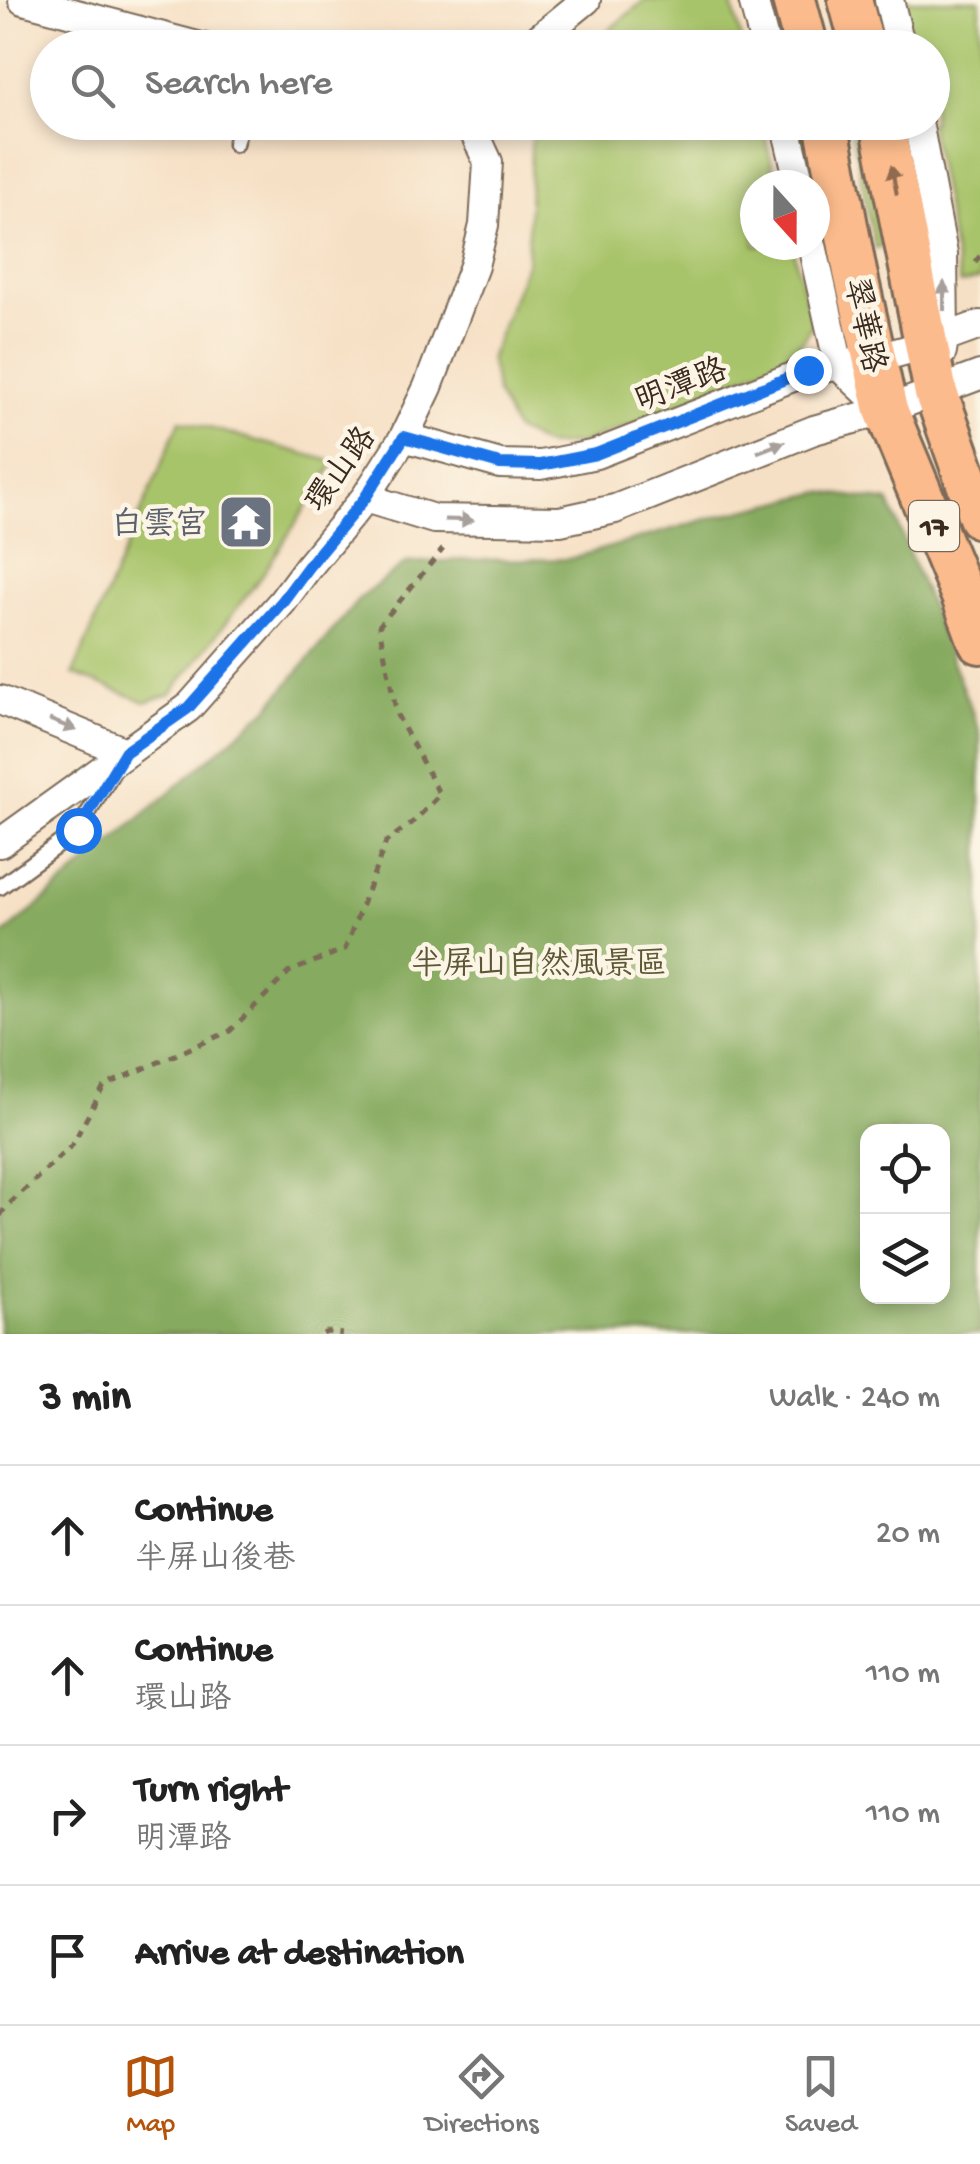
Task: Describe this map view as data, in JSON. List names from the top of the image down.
{
  "streets": {
    "main road": ["翠華路", "17"],
    "street": ["明潭路", "環山路"]
  },
  "crossings": [
    ["翠華路", "明潭路"],
    ["明潭路", "環山路"]
  ],
  "parks": ["半屏山自然風景區"],
  "places": {
    "temple": ["白雲宮"]
  },
  "north": "bottom",
  "page": {
    "search": "Search here",
    "heading": ["3 min", "Walk · 240 m"],
    "list": [
      ["Continue", "半屏山後巷", "20 m"],
      ["Continue", "環山路", "110 m"],
      ["Turn right", "明潭路", "110 m"],
      "Arrive at destination"
    ],
    "nav": ["Map", "Directions", "Saved"]
  }
}
